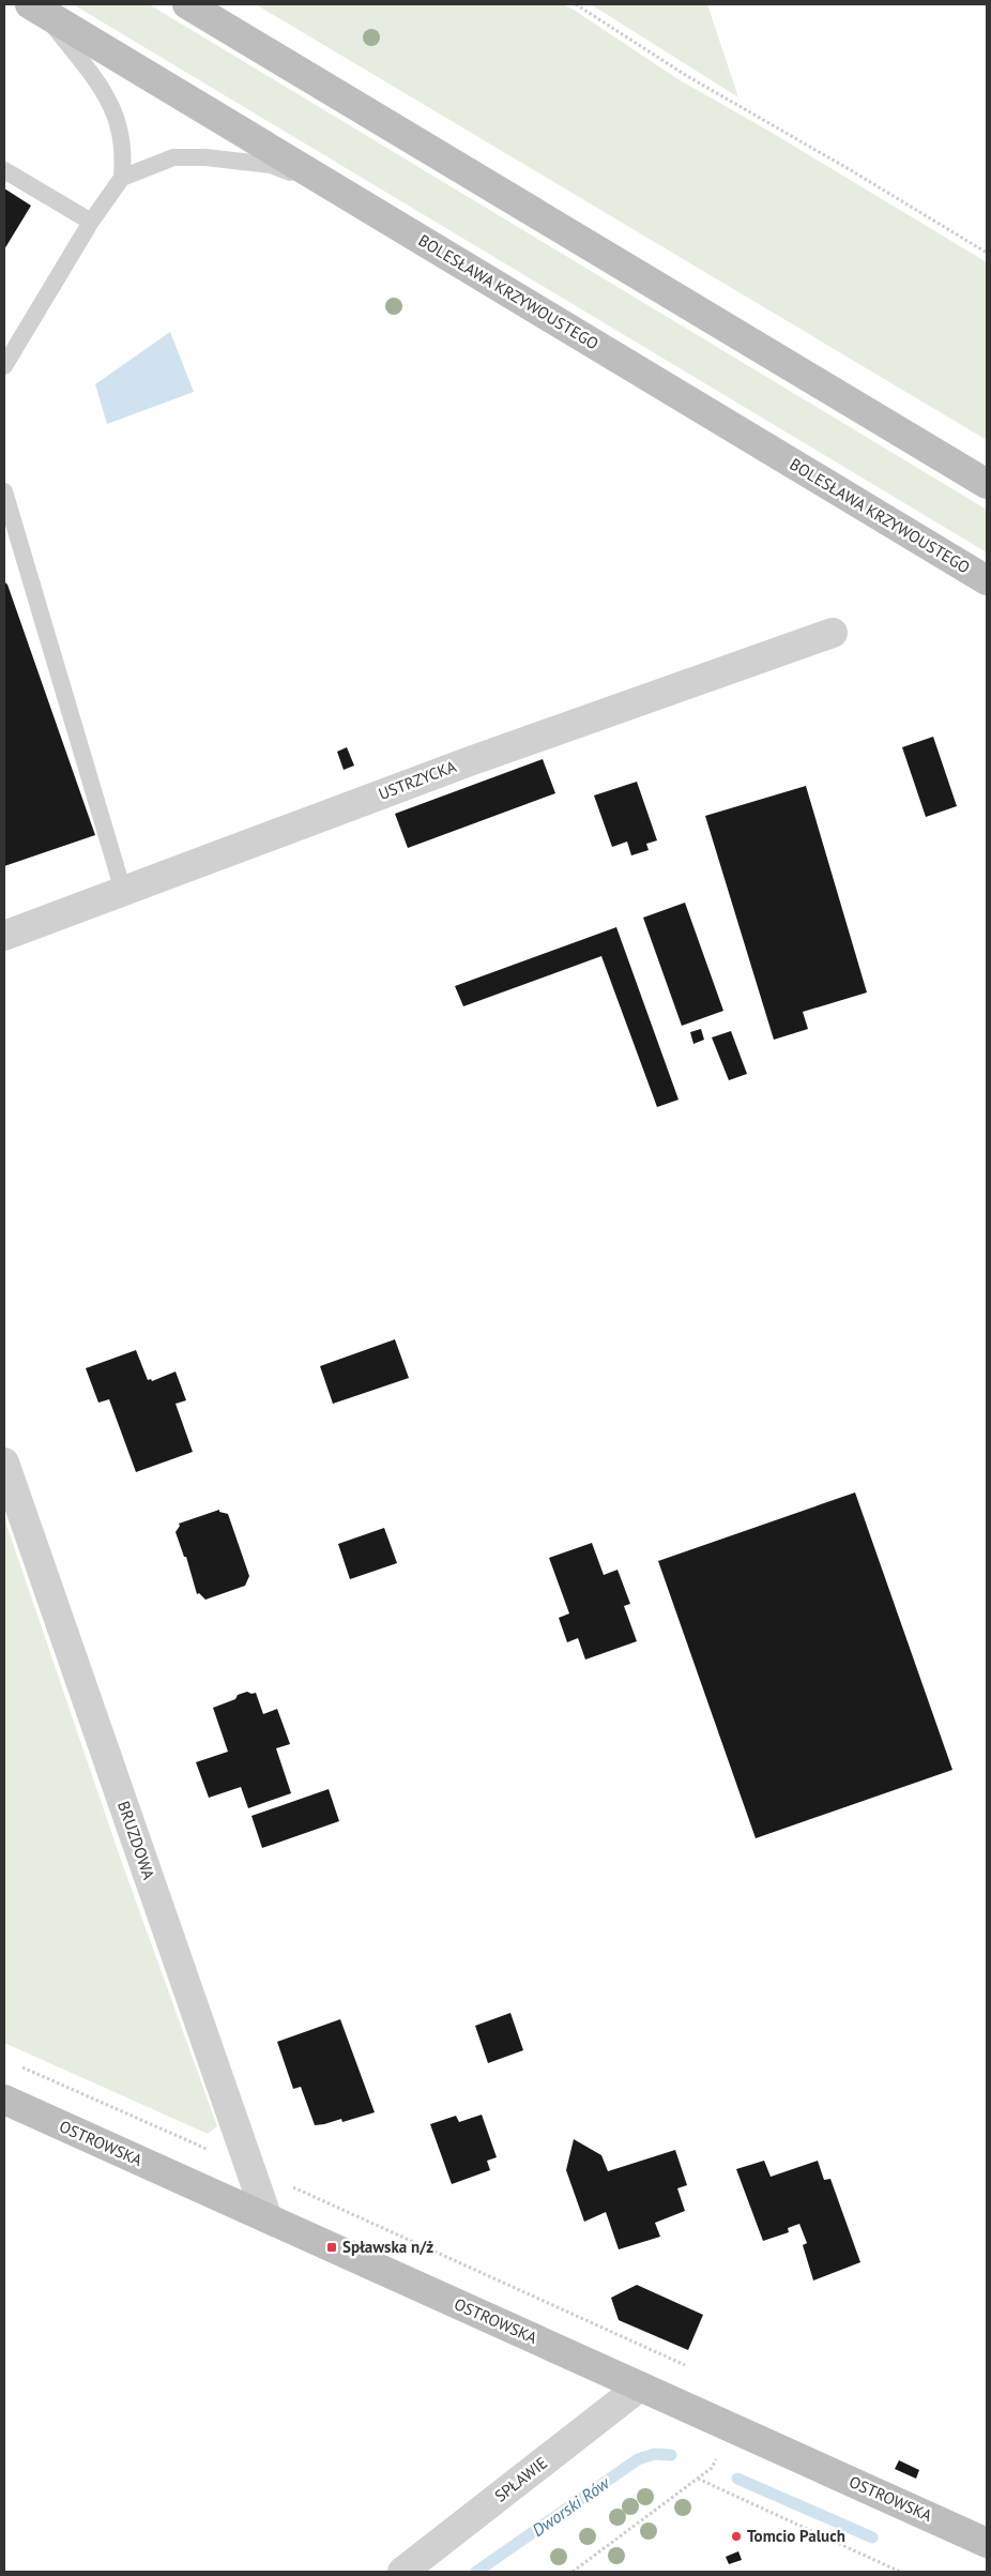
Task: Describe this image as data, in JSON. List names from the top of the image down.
{
  "streets": {
    "main road": ["BOLESŁAWA KRZYWOUSTEGO", "OSTROWSKA"],
    "street": ["USTRZYCKA", "BRUZDOWA", "SPŁAWIE"]
  },
  "crossings": [
    ["BRUZDOWA", "OSTROWSKA"],
    ["OSTROWSKA", "SPŁAWIE"]
  ],
  "water": ["Dworski Rów"],
  "places": {
    "transit": ["Spławska n/ż"],
    "other": ["Tomcio Paluch"]
  }
}
